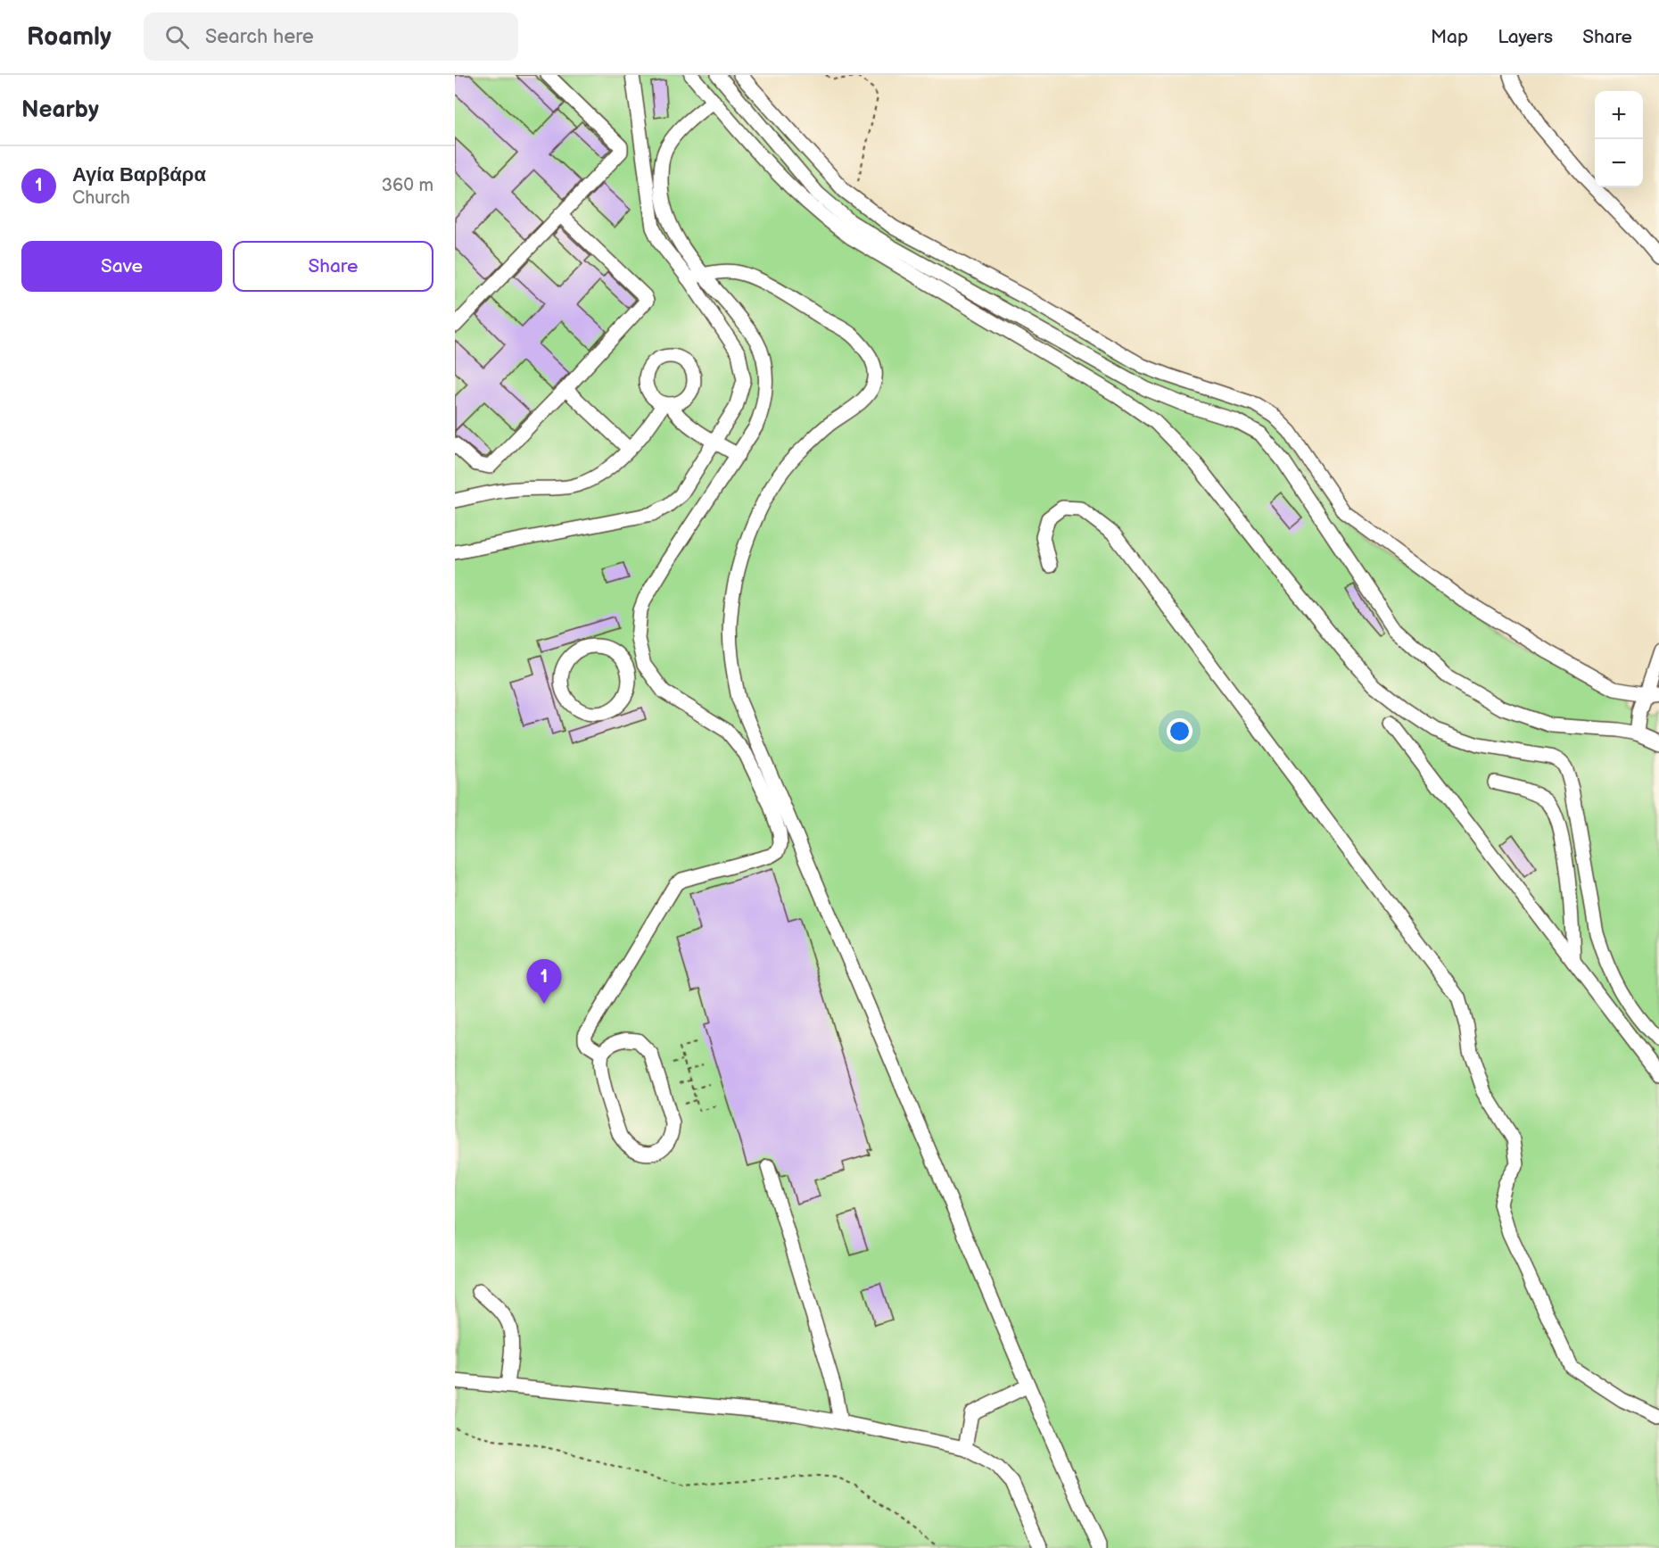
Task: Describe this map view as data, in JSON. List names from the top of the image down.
{
  "page": {
    "header": "Roamly",
    "search": "Search here",
    "nav": ["Map", "Layers", "Share"],
    "heading": "Nearby",
    "map_buttons": ["+", "−"],
    "list": [
      {
        "mark": "1",
        "name": "Αγία Βαρβάρα",
        "note": "Church",
        "value": "360 m"
      }
    ],
    "buttons": ["Save", "Share"],
    "pins": "1"
  }
}
